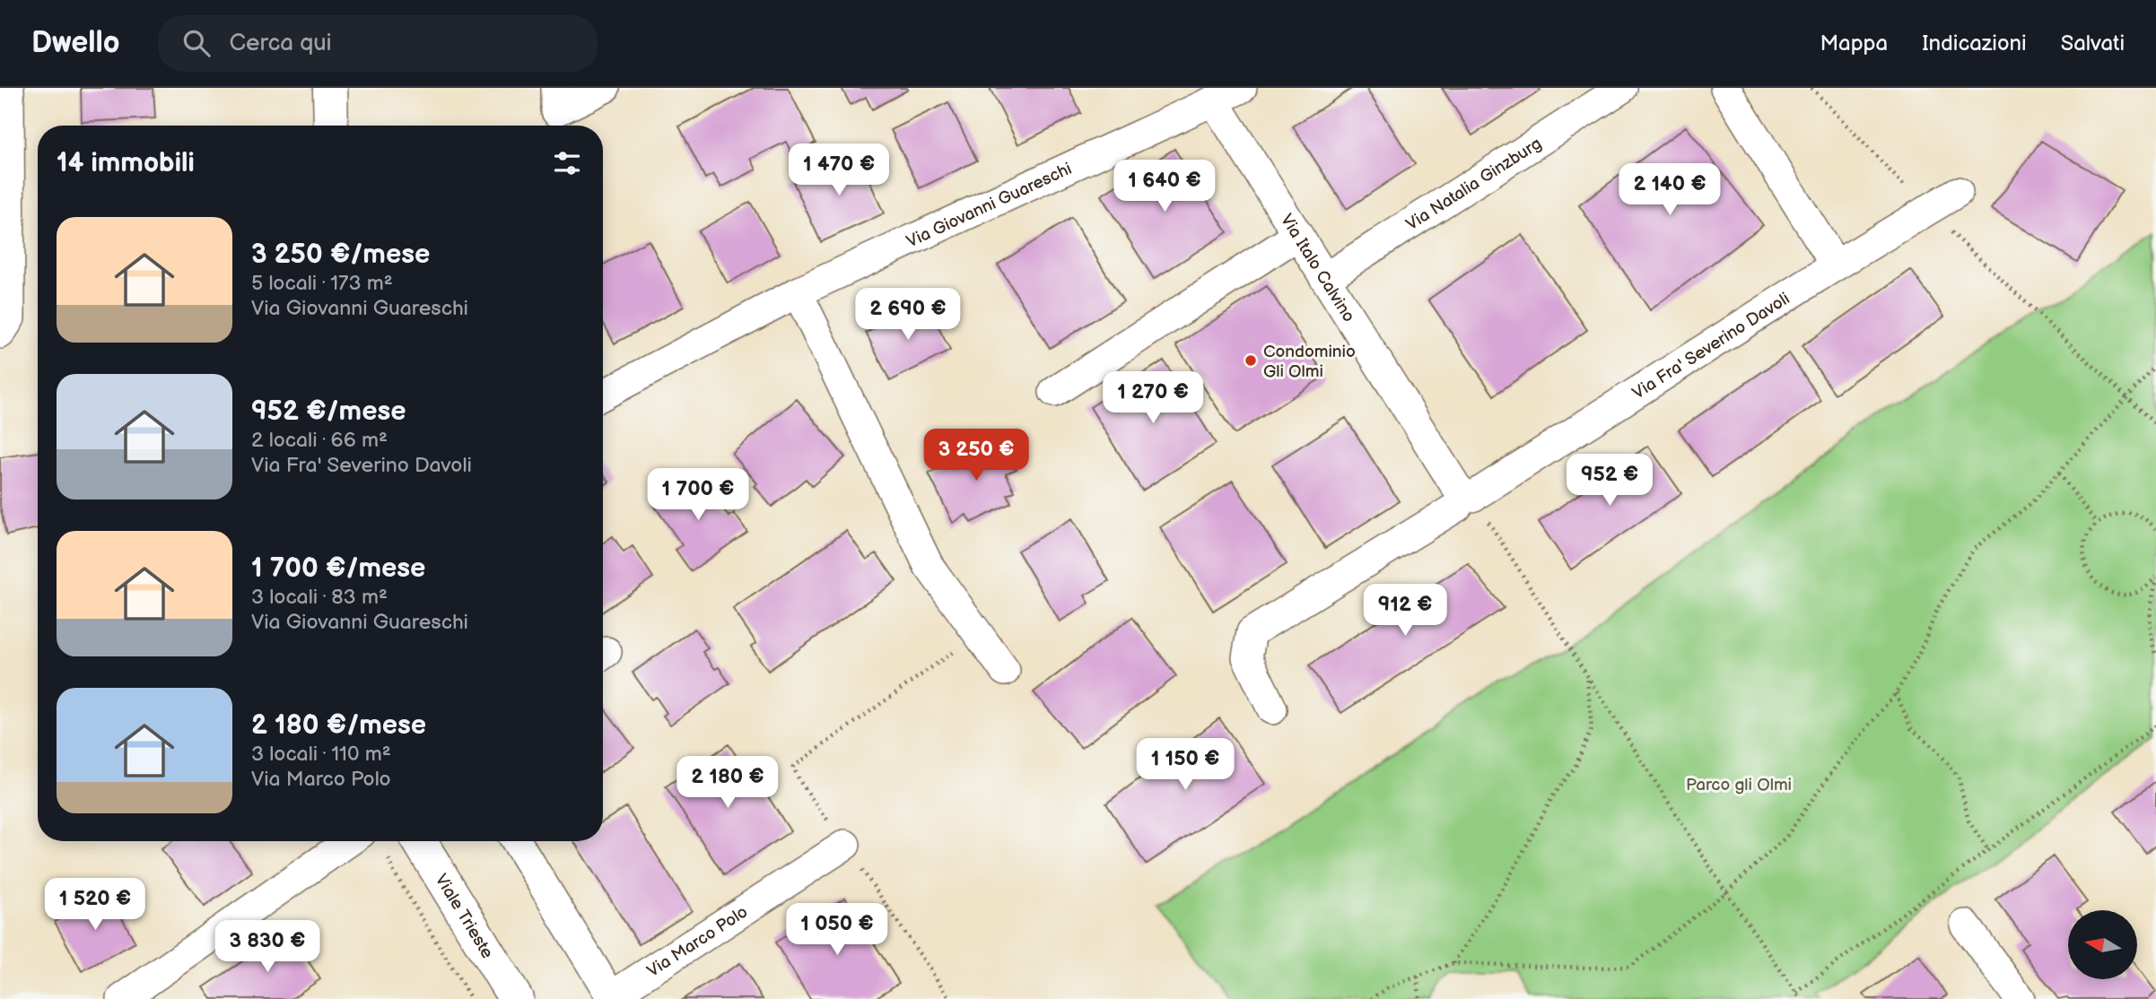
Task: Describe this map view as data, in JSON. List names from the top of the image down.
{
  "streets": {
    "main road": ["Viale Trieste"],
    "street": [
      "Via Natalia Ginzburg",
      "Via Giovanni Guareschi",
      "Via Italo Calvino",
      "Via Fra' Severino Davoli",
      "Via Marco Polo"
    ]
  },
  "crossings": [
    ["Via Natalia Ginzburg", "Via Italo Calvino"],
    ["Via Giovanni Guareschi", "Via Italo Calvino"],
    ["Via Italo Calvino", "Via Fra' Severino Davoli"]
  ],
  "parks": ["Parco gli Olmi"],
  "places": ["Condominio Gli Olmi"],
  "north": "left",
  "page": {
    "header": "Dwello",
    "search": "Cerca qui",
    "nav": ["Mappa", "Indicazioni", "Salvati"],
    "heading": "14 immobili",
    "price": [
      "1 470 €",
      "1 640 €",
      "2 140 €",
      "2 690 €",
      "1 270 €",
      "3 250 €",
      "952 €",
      "1 700 €",
      "912 €",
      "1 150 €",
      "2 180 €",
      "1 520 €",
      "1 050 €",
      "3 830 €"
    ],
    "list": [
      {
        "name": "3 250 €/mese",
        "note": "5 locali · 173 m² · Via Giovanni Guareschi"
      },
      {
        "name": "952 €/mese",
        "note": "2 locali · 66 m² · Via Fra' Severino Davoli"
      },
      {
        "name": "1 700 €/mese",
        "note": "3 locali · 83 m² · Via Giovanni Guareschi"
      },
      {
        "name": "2 180 €/mese",
        "note": "3 locali · 110 m² · Via Marco Polo"
      }
    ]
  }
}
